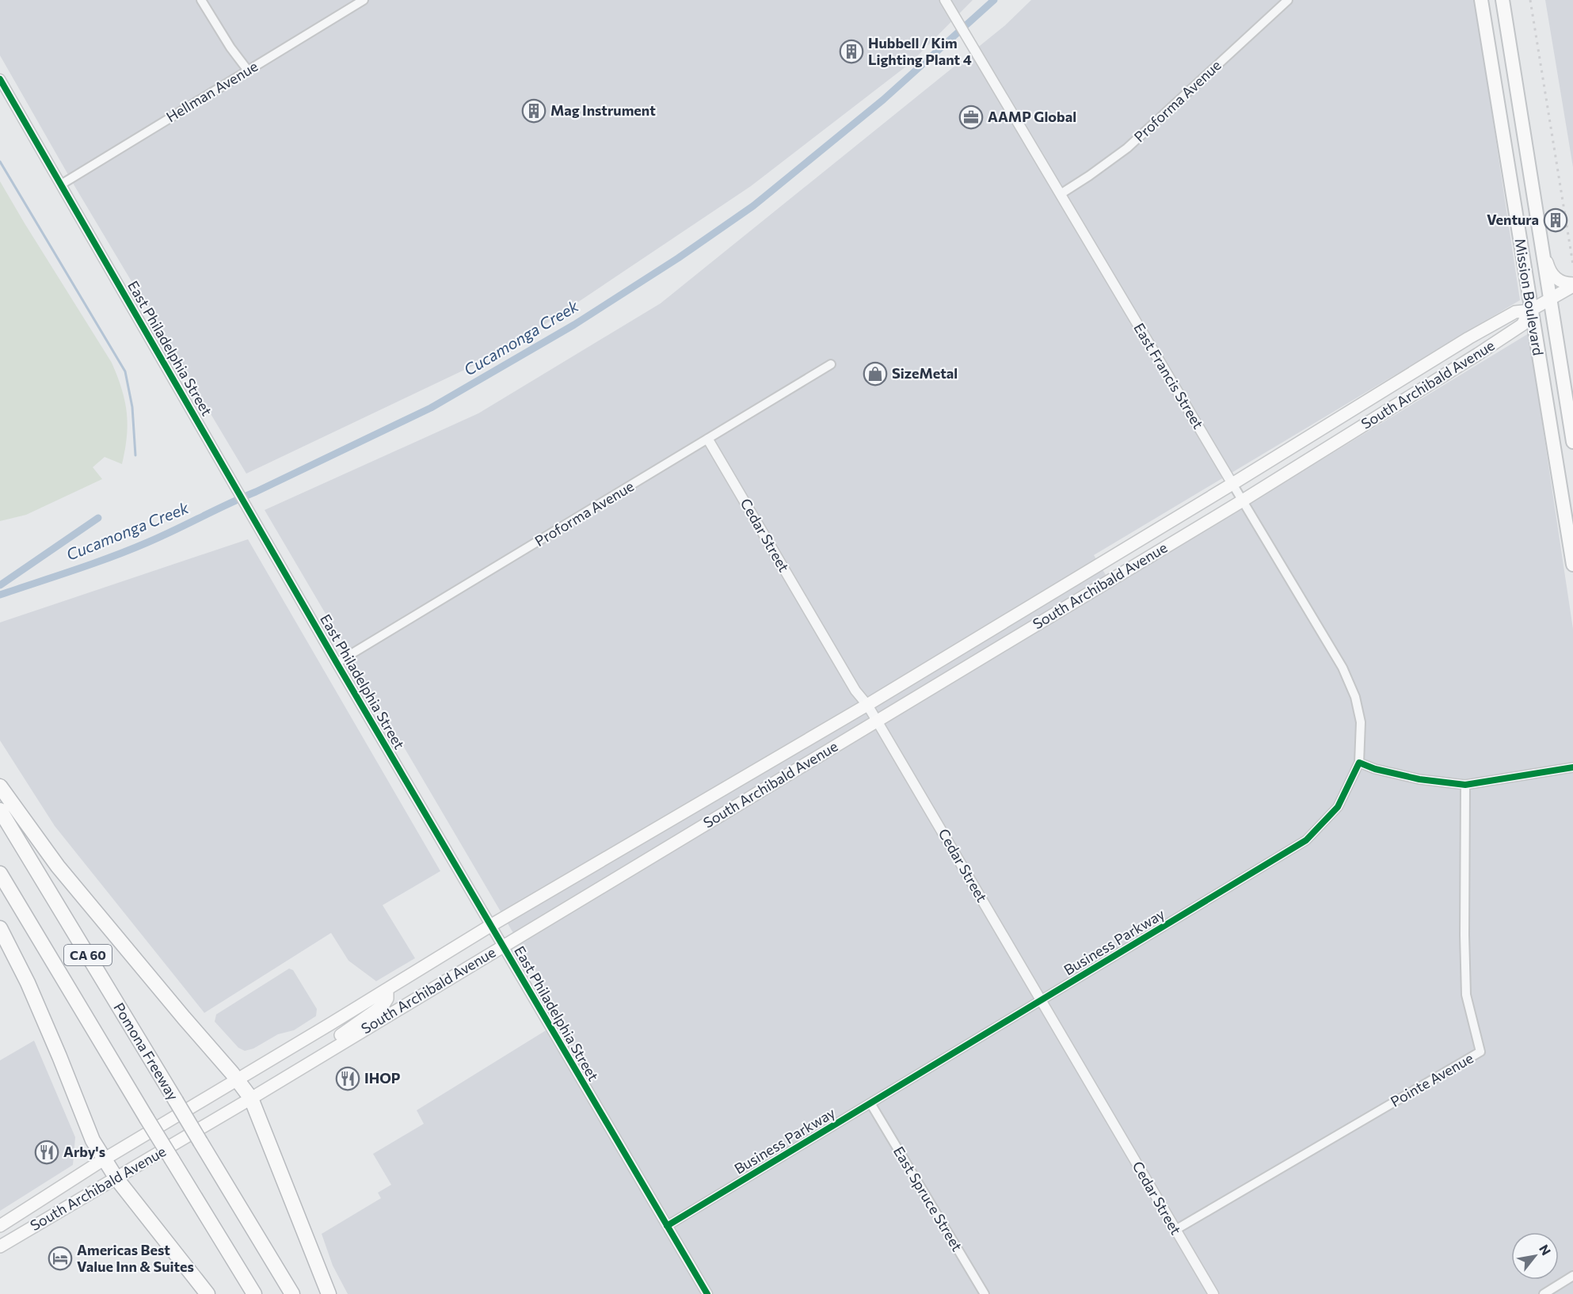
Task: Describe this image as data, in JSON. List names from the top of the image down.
{
  "streets": {
    "highway": ["CA 60", "Pomona Freeway"],
    "main road": ["Mission Boulevard", "South Archibald Avenue"],
    "street": [
      "Hellman Avenue",
      "Proforma Avenue",
      "East Philadelphia Street",
      "East Francis Street",
      "Cedar Street",
      "Business Parkway",
      "Pointe Avenue",
      "East Spruce Street"
    ]
  },
  "crossings": [
    ["Hellman Avenue", "East Philadelphia Street"],
    ["Proforma Avenue", "East Philadelphia Street"],
    ["Proforma Avenue", "East Francis Street"],
    ["Proforma Avenue", "Cedar Street"],
    ["Mission Boulevard", "South Archibald Avenue"],
    ["East Philadelphia Street", "South Archibald Avenue"],
    ["East Philadelphia Street", "Business Parkway"],
    ["East Francis Street", "South Archibald Avenue"],
    ["East Francis Street", "Business Parkway"],
    ["South Archibald Avenue", "Cedar Street"],
    ["Cedar Street", "Business Parkway"],
    ["Cedar Street", "Pointe Avenue"],
    ["Business Parkway", "East Spruce Street"]
  ],
  "water": ["Cucamonga Creek"],
  "places": {
    "building": ["Hubbell / Kim Lighting Plant 4", "Mag Instrument", "Ventura"],
    "office": ["AAMP Global"],
    "shop": ["SizeMetal"],
    "restaurant": ["IHOP", "Arby's"],
    "hotel": ["Americas Best Value Inn & Suites"]
  },
  "north": "top right"
}
